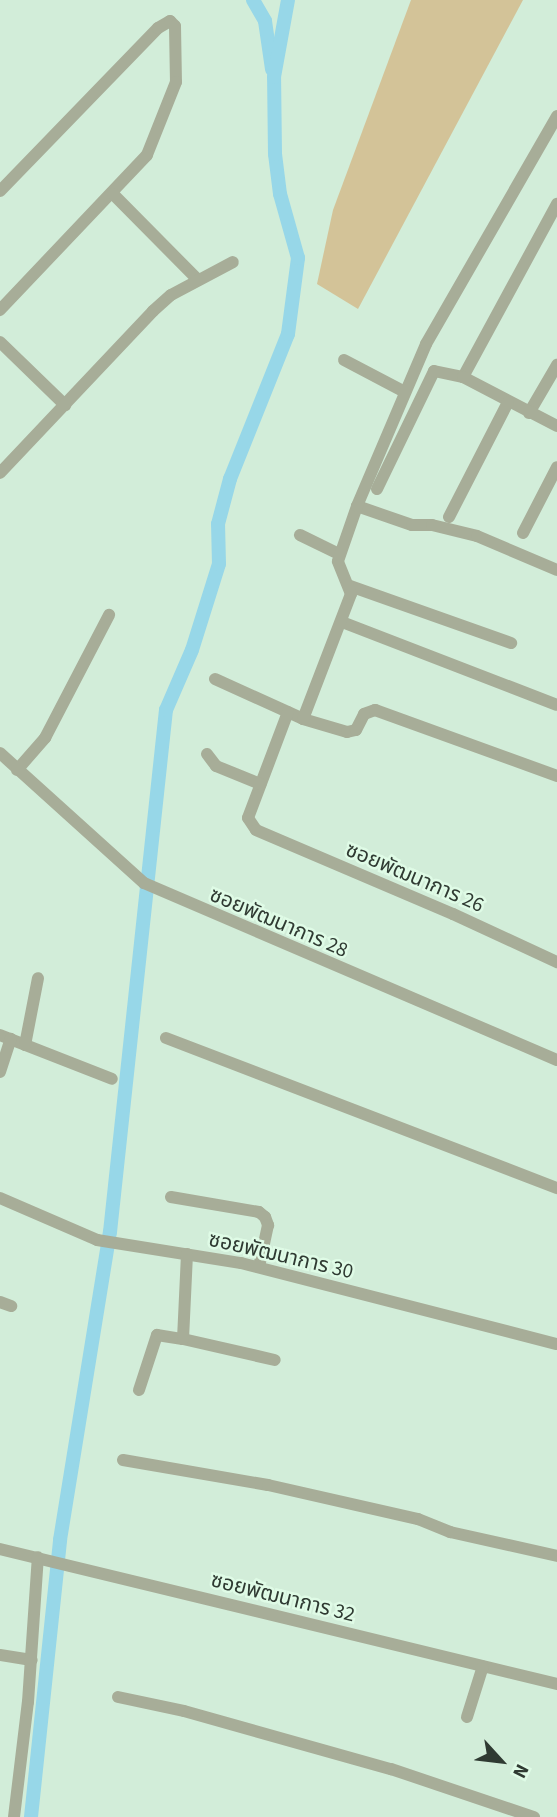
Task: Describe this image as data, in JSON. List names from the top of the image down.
{
  "streets": {
    "street": [
      "ซอยพัฒนาการ 26",
      "ซอยพัฒนาการ 28",
      "ซอยพัฒนาการ 30",
      "ซอยพัฒนาการ 32"
    ]
  },
  "north": "bottom right"
}
